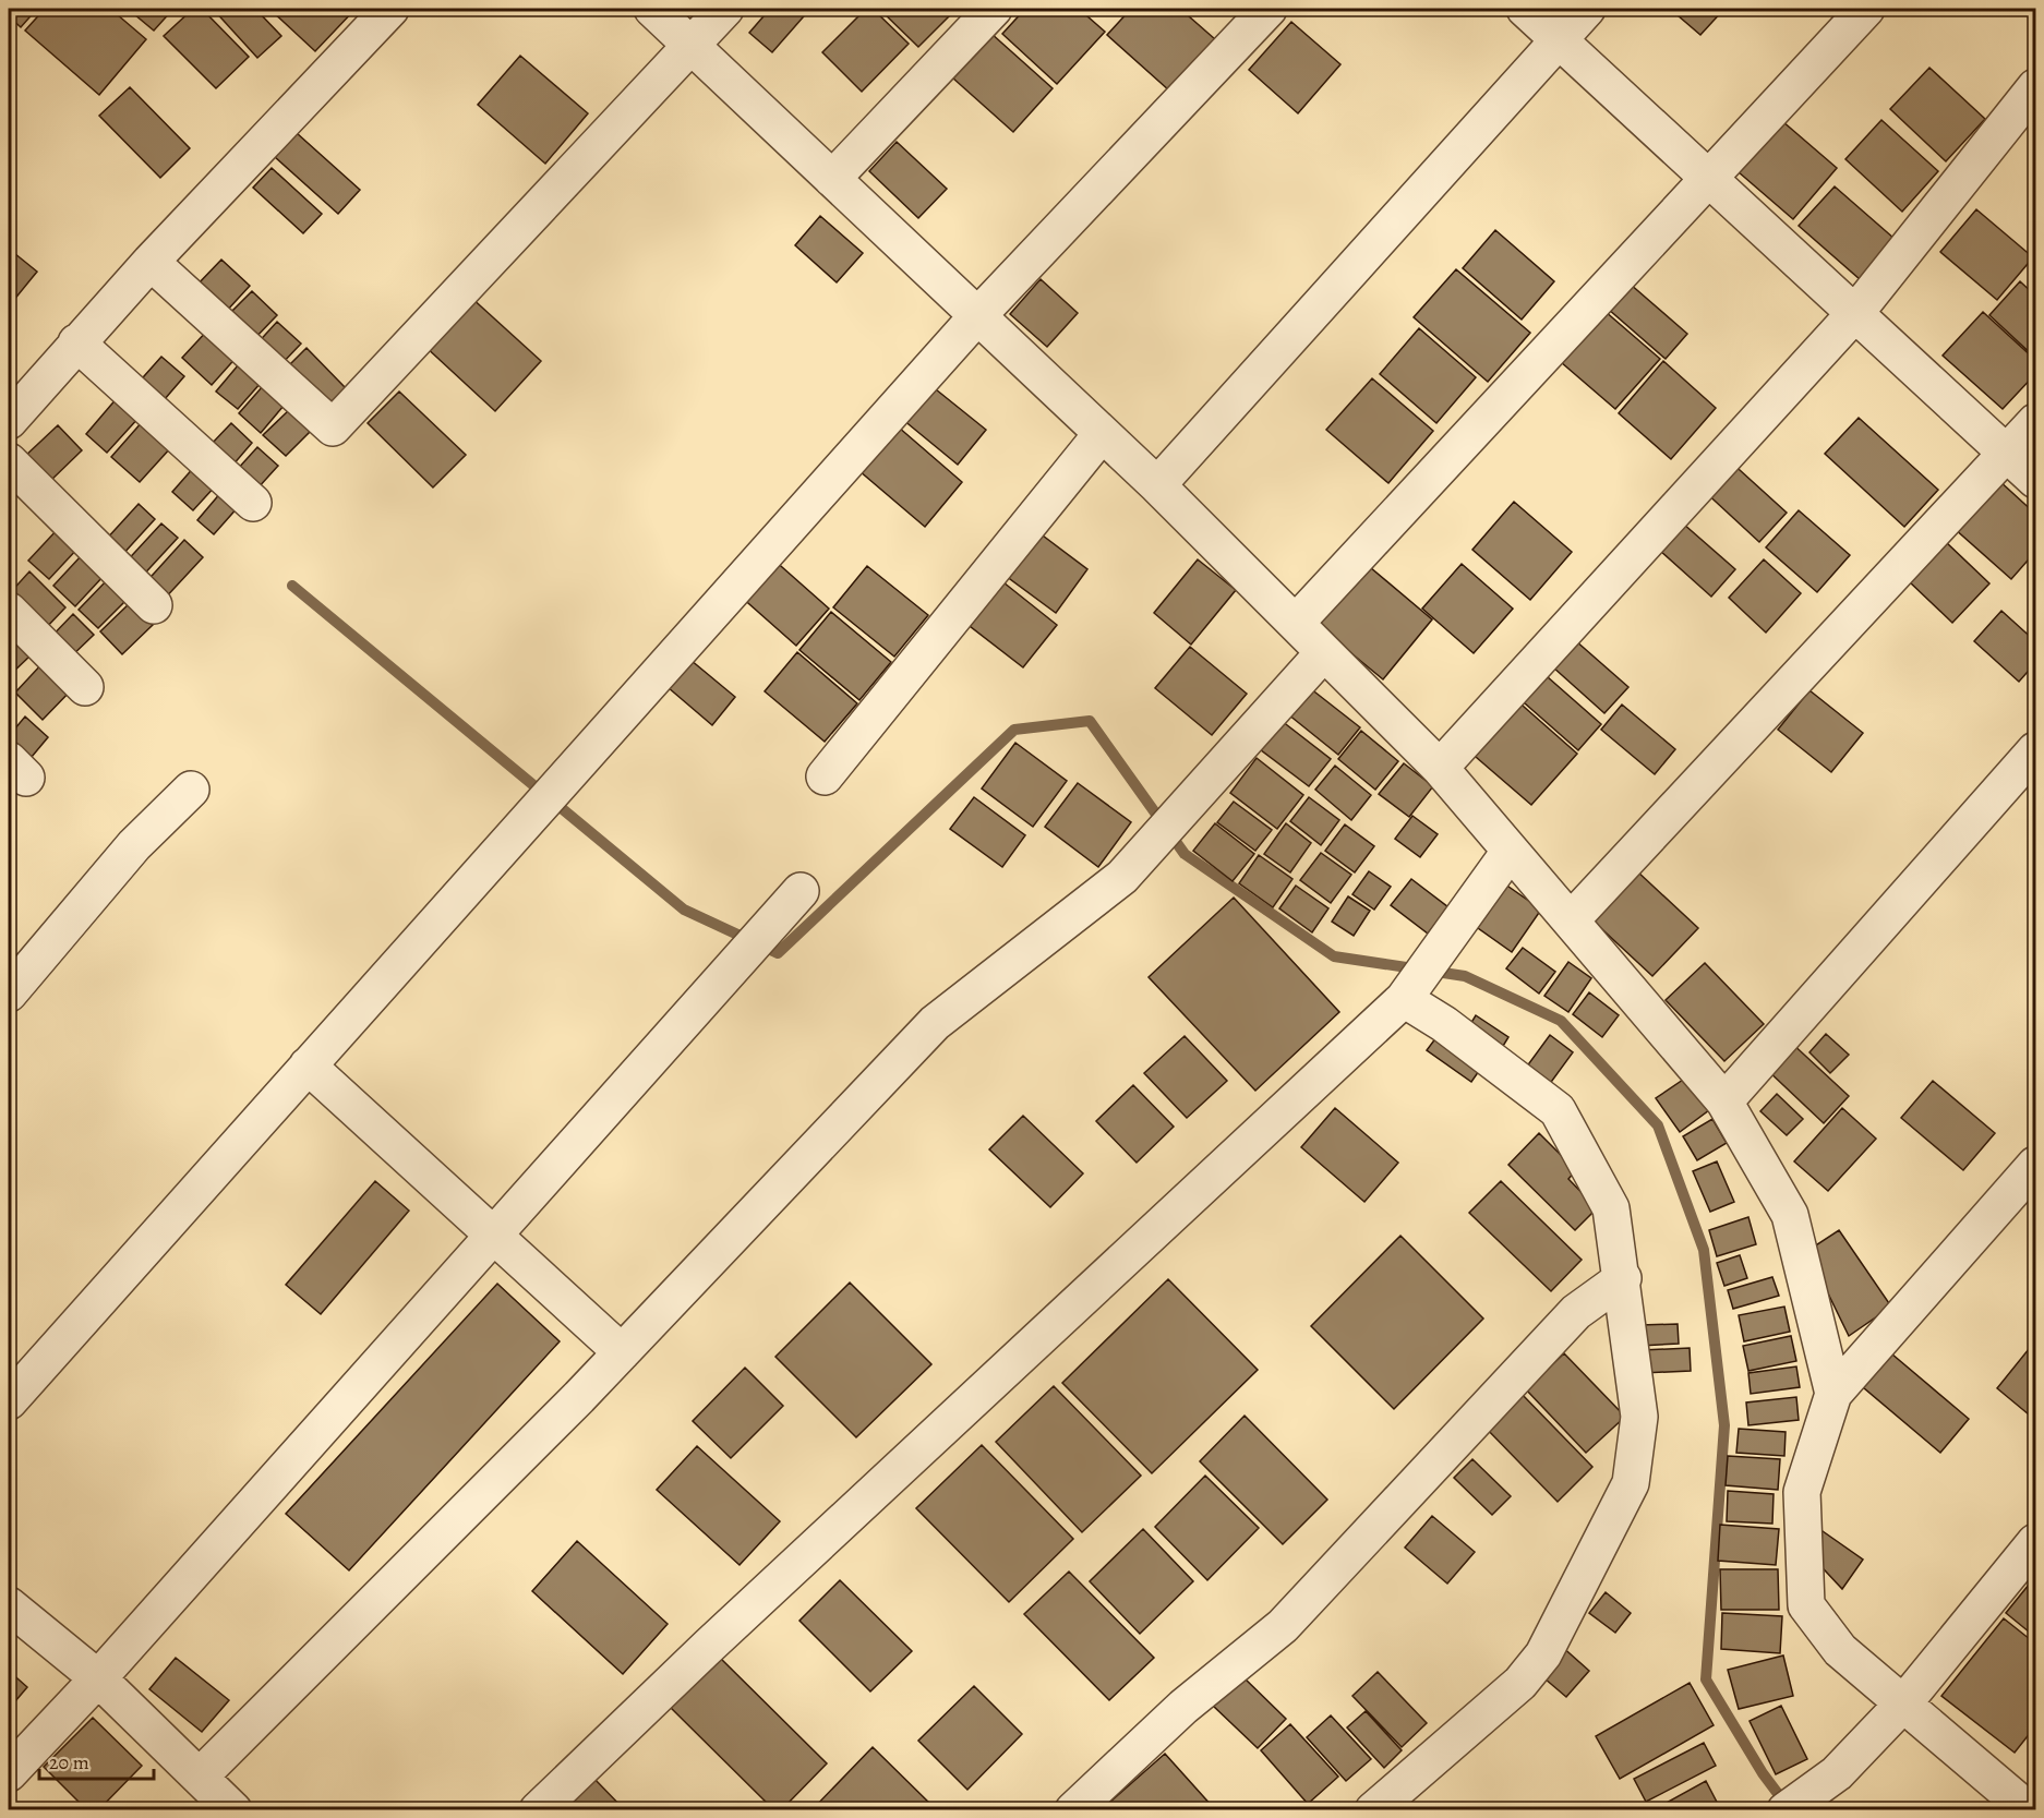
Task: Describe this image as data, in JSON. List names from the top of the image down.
{
  "scale_bar": "20 m"
}
